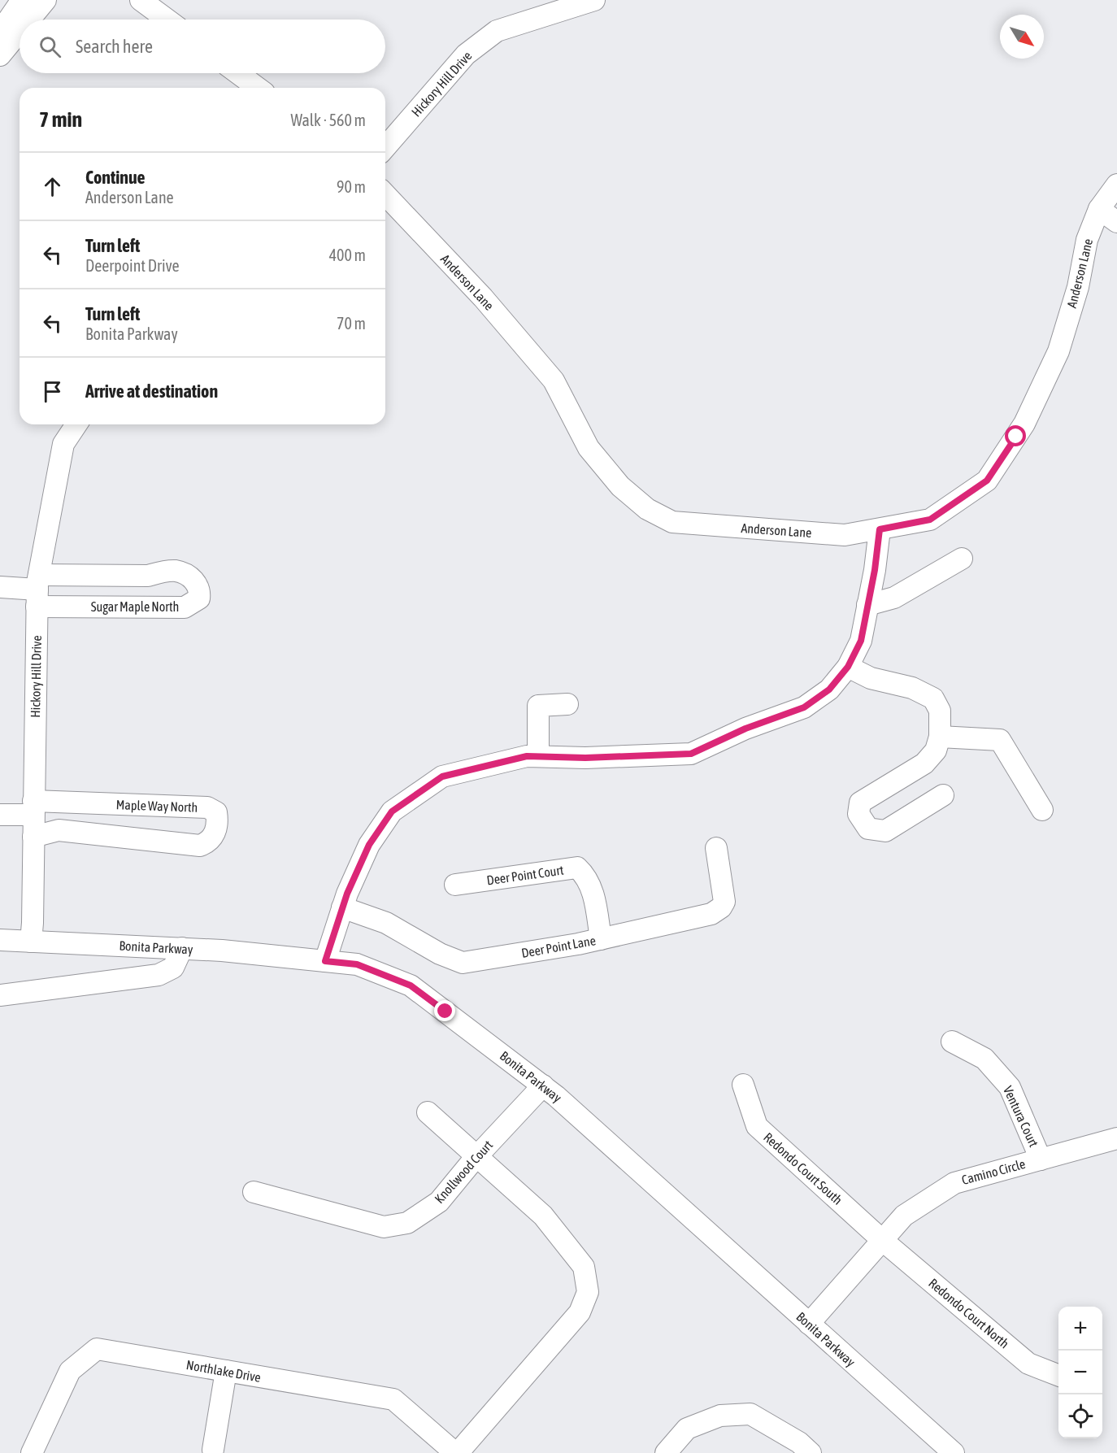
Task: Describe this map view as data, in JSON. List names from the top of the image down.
{
  "streets": {
    "street": [
      "Hickory Hill Drive",
      "Anderson Lane",
      "Sugar Maple North",
      "Maple Way North",
      "Deer Point Court",
      "Deer Point Lane",
      "Bonita Parkway",
      "Ventura Court",
      "Redondo Court South",
      "Knollwood Court",
      "Camino Circle",
      "Redondo Court North",
      "Northlake Drive"
    ]
  },
  "crossings": [
    ["Hickory Hill Drive", "Sugar Maple North"],
    ["Hickory Hill Drive", "Maple Way North"],
    ["Hickory Hill Drive", "Bonita Parkway"],
    ["Deer Point Court", "Deer Point Lane"],
    ["Bonita Parkway", "Knollwood Court"],
    ["Bonita Parkway", "Camino Circle"],
    ["Ventura Court", "Camino Circle"],
    ["Redondo Court South", "Camino Circle"],
    ["Redondo Court South", "Redondo Court North"],
    ["Knollwood Court", "Northlake Drive"],
    ["Camino Circle", "Redondo Court North"]
  ],
  "north": "bottom right",
  "page": {
    "search": "Search here",
    "heading": ["7 min", "Walk · 560 m"],
    "list": [
      ["Continue", "Anderson Lane", "90 m"],
      ["Turn left", "Deerpoint Drive", "400 m"],
      ["Turn left", "Bonita Parkway", "70 m"],
      "Arrive at destination"
    ],
    "map_buttons": ["+", "−"]
  }
}
